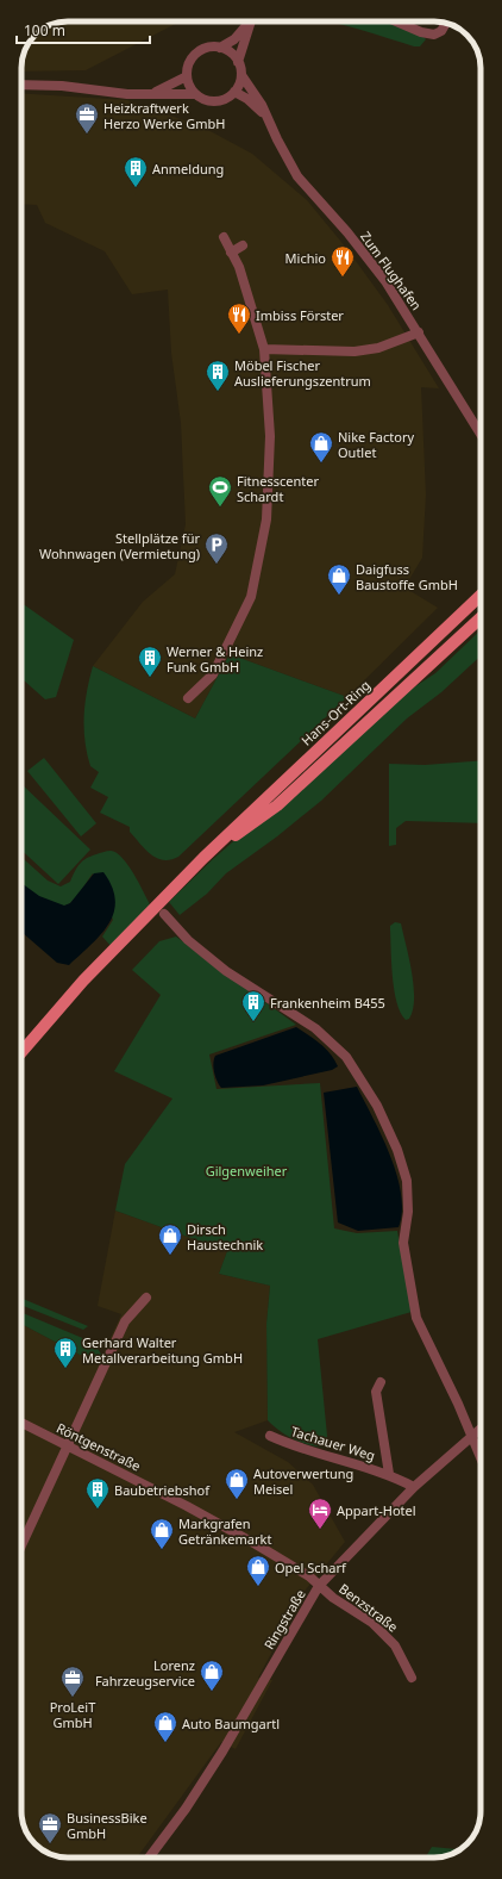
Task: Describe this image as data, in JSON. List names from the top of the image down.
{
  "streets": {
    "main road": ["Hans-Ort-Ring"],
    "street": [
      "Zum Flughafen",
      "Tachauer Weg",
      "Röntgenstraße",
      "Benzstraße",
      "Ringstraße"
    ]
  },
  "crossings": [
    ["Tachauer Weg", "Ringstraße"],
    ["Röntgenstraße", "Benzstraße"],
    ["Röntgenstraße", "Ringstraße"],
    ["Benzstraße", "Ringstraße"]
  ],
  "parks": ["Gilgenweiher"],
  "places": {
    "office": ["Heizkraftwerk Herzo Werke GmbH", "ProLeiT GmbH", "BusinessBike GmbH"],
    "building": [
      "Anmeldung",
      "Möbel Fischer Auslieferungszentrum",
      "Werner & Heinz Funk GmbH",
      "Frankenheim B455",
      "Gerhard Walter Metallverarbeitung GmbH",
      "Baubetriebshof"
    ],
    "restaurant": ["Michio", "Imbiss Förster"],
    "shop": [
      "Nike Factory Outlet",
      "Daigfuss Baustoffe GmbH",
      "Dirsch Haustechnik",
      "Autoverwertung Meisel",
      "Markgrafen Getränkemarkt",
      "Opel Scharf",
      "Lorenz Fahrzeugservice",
      "Auto Baumgartl"
    ],
    "sports": ["Fitnesscenter Schardt"],
    "parking": ["Stellplätze für Wohnwagen (Vermietung)"],
    "hotel": ["Appart-Hotel"]
  },
  "scale_bar": "100 m"
}
